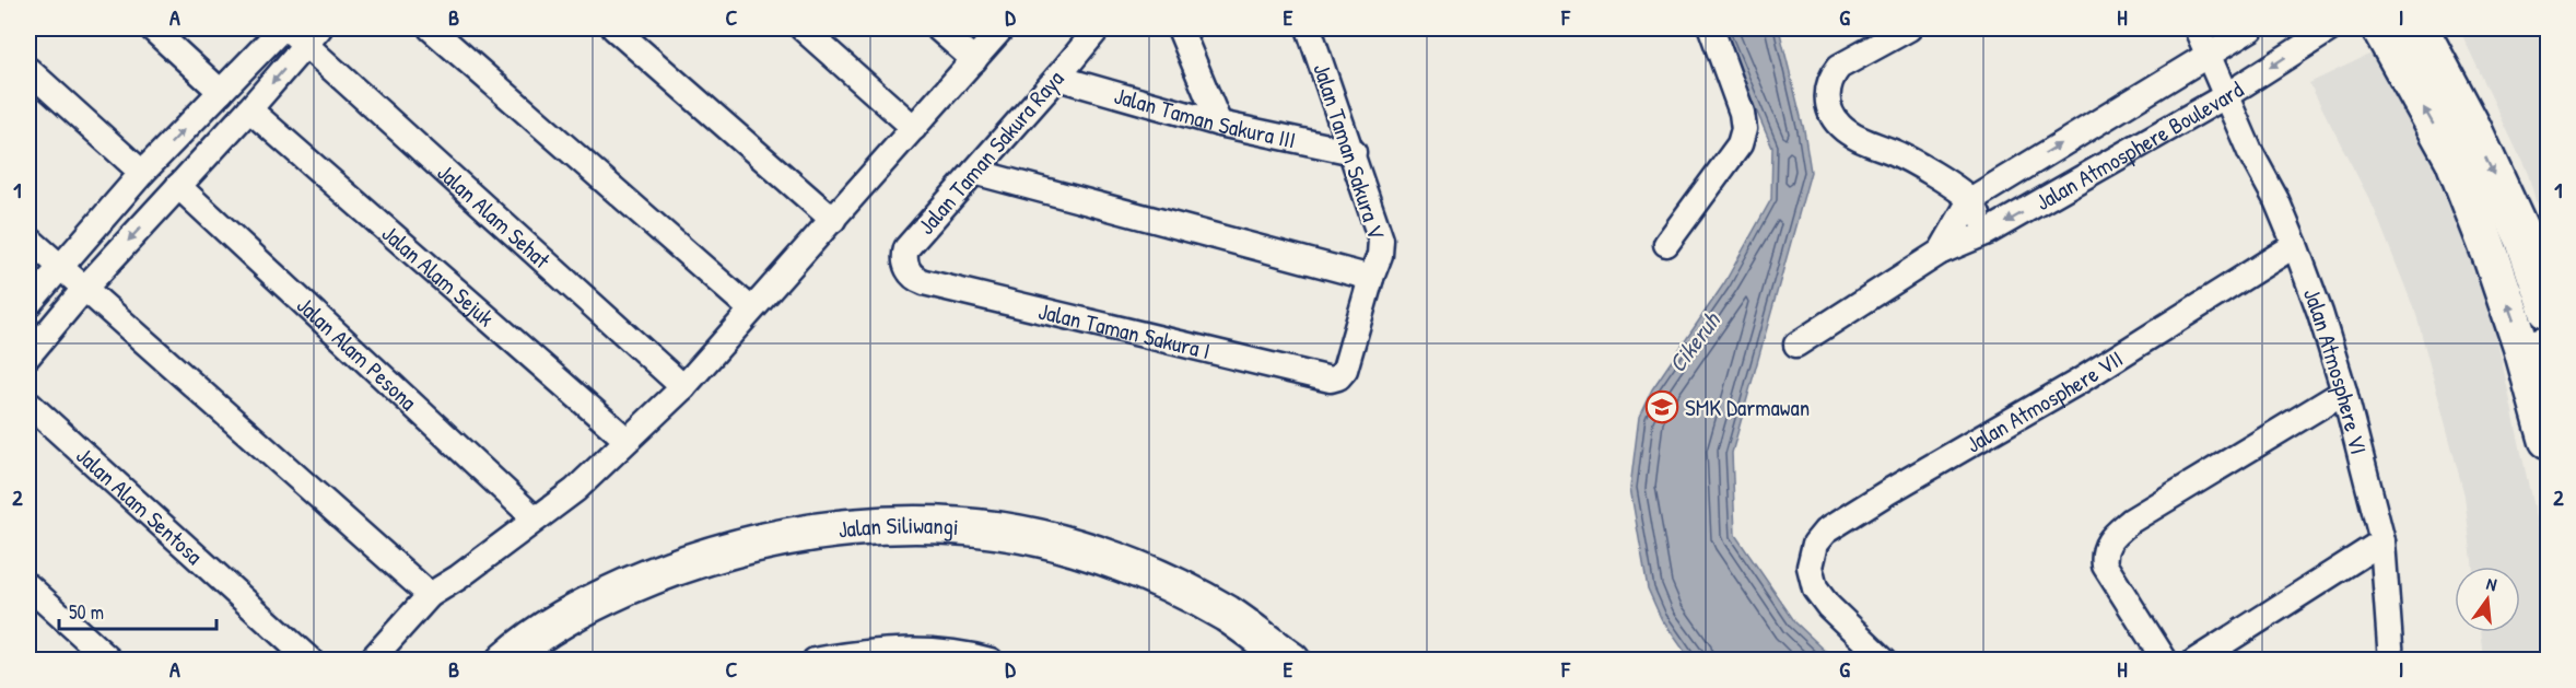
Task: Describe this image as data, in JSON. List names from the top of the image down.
{
  "streets": {
    "main road": ["Jalan Siliwangi"],
    "street": [
      "Jalan Taman Sakura III",
      "Jalan Atmosphere Boulevard",
      "Jalan Taman Sakura V",
      "Jalan Taman Sakura Raya",
      "Jalan Alam Sehat",
      "Jalan Alam Sejuk",
      "Jalan Taman Sakura I",
      "Jalan Alam Pesona",
      "Jalan Atmosphere VI",
      "Jalan Atmosphere VII",
      "Jalan Alam Sentosa"
    ]
  },
  "crossings": [
    ["Jalan Taman Sakura III", "Jalan Taman Sakura V"],
    ["Jalan Taman Sakura III", "Jalan Taman Sakura Raya"],
    ["Jalan Atmosphere Boulevard", "Jalan Atmosphere VI"],
    ["Jalan Taman Sakura V", "Jalan Taman Sakura I"],
    ["Jalan Taman Sakura Raya", "Jalan Taman Sakura I"],
    ["Jalan Atmosphere VI", "Jalan Atmosphere VII"]
  ],
  "water": ["Cikeruh"],
  "places": {
    "school or university": ["SMK Darmawan"]
  },
  "scale_bar": "50 m",
  "north": "top",
  "grid": {
    "columns": [
      "A",
      "B",
      "C",
      "D",
      "E",
      "F",
      "G",
      "H",
      "I"
    ],
    "rows": ["1", "2"]
  }
}
